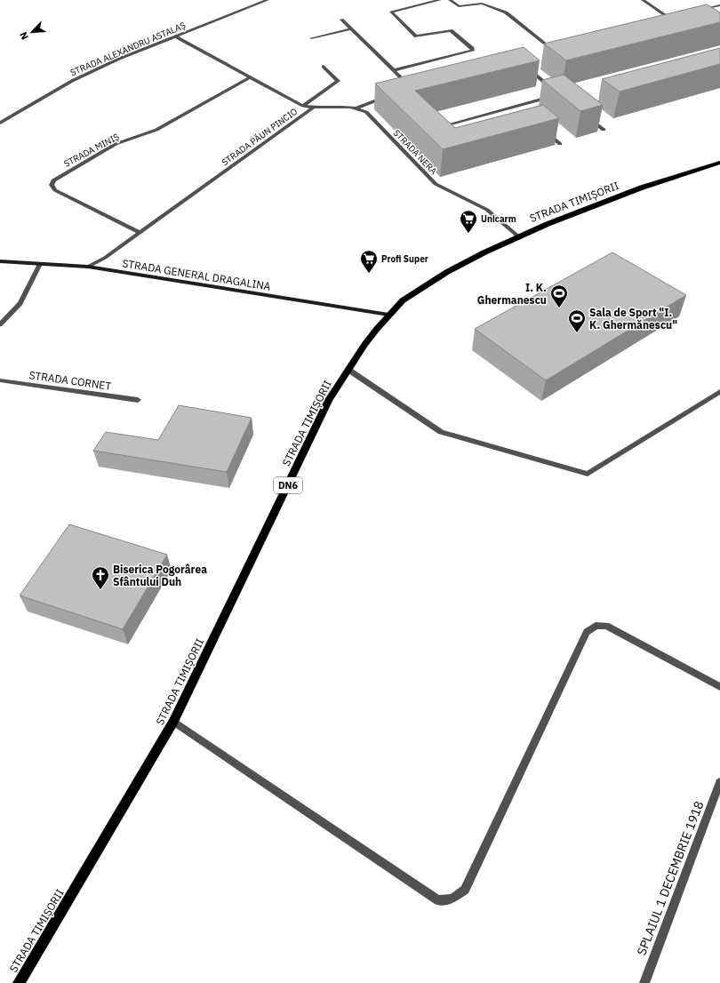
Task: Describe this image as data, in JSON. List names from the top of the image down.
{
  "streets": {
    "main road": ["STRADA TIMIȘORII", "STRADA GENERAL DRAGALINA", "DN6"],
    "street": [
      "STRADA ALEXANDRU ASTALAȘ",
      "STRADA PĂUN PINCIO",
      "STRADA MINIȘ",
      "STRADA NERA",
      "STRADA CORNET",
      "SPLAIUL 1 DECEMBRIE 1918"
    ]
  },
  "crossings": [
    ["STRADA ALEXANDRU ASTALAȘ", "STRADA PĂUN PINCIO"],
    ["STRADA PĂUN PINCIO", "STRADA MINIȘ"],
    ["STRADA PĂUN PINCIO", "STRADA GENERAL DRAGALINA"],
    ["STRADA NERA", "STRADA TIMIȘORII"],
    ["STRADA TIMIȘORII", "STRADA GENERAL DRAGALINA"]
  ],
  "places": {
    "supermarket": ["Unicarm", "Profi Super"],
    "sports": ["I. K. Ghermanescu", "Sala de Sport \"I. K. Ghermănescu\""],
    "church": ["Biserica Pogorârea Sfântului Duh"]
  },
  "north": "bottom left"
}
